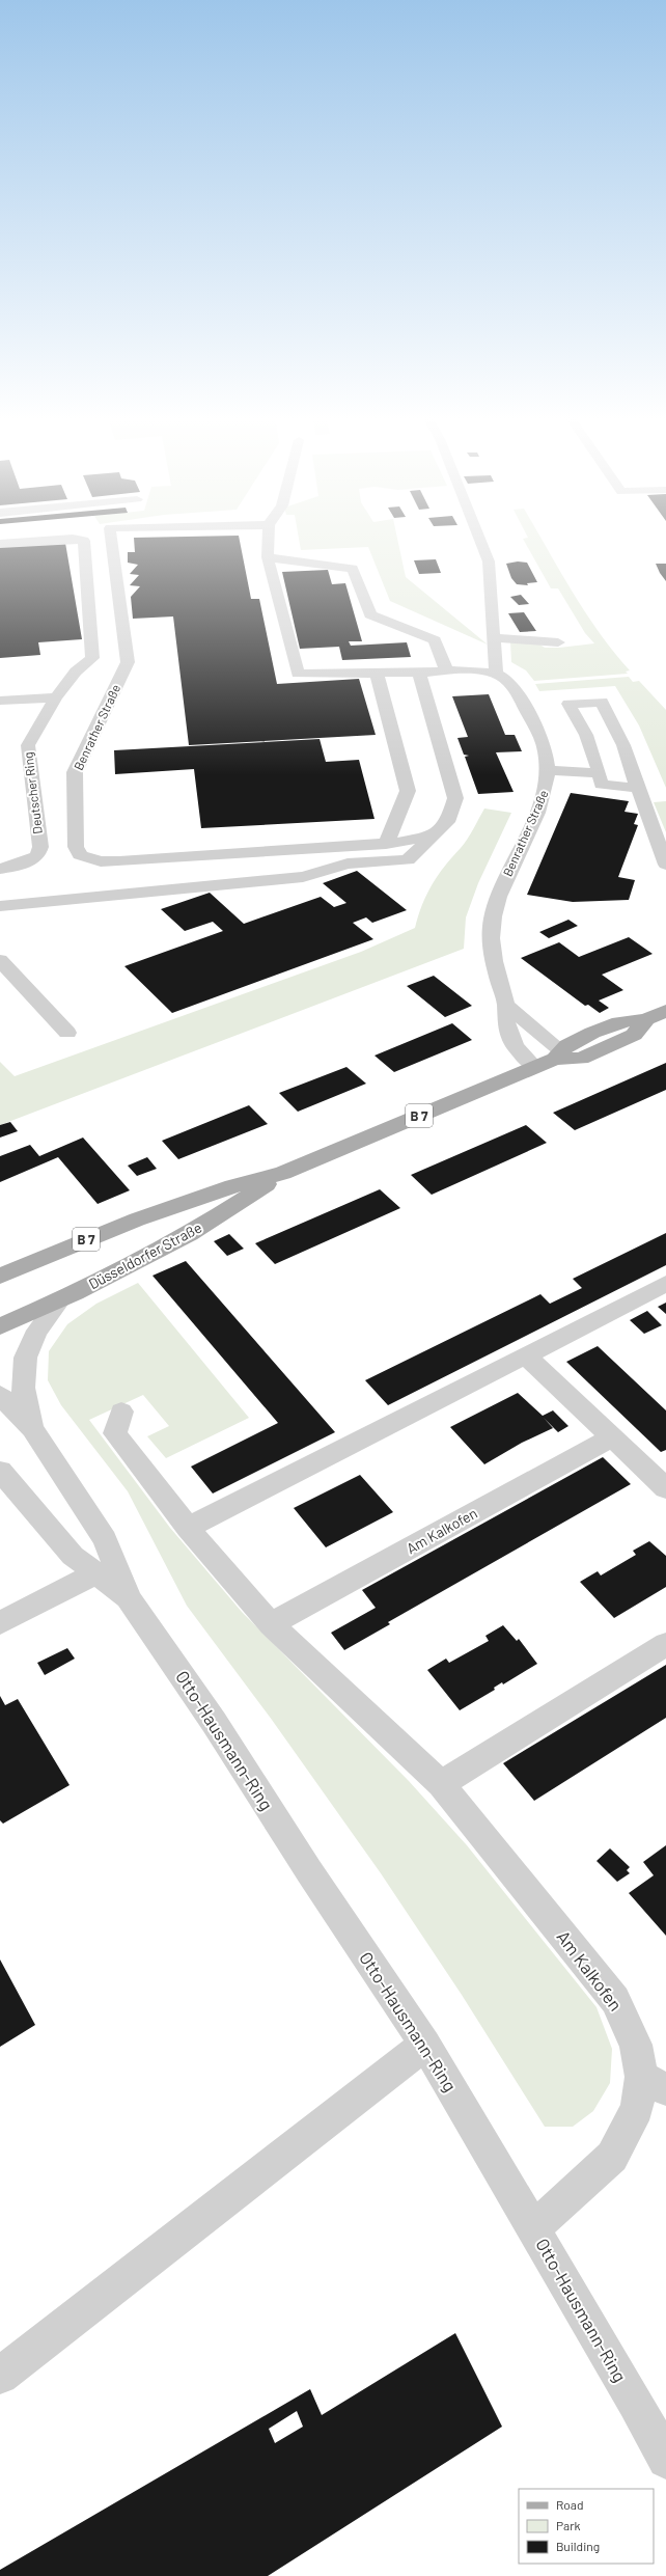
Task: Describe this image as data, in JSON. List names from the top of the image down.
{
  "streets": {
    "main road": ["B 7", "Düsseldorfer Straße"],
    "street": [
      "Benrather Straße",
      "Deutscher Ring",
      "Am Kalkofen",
      "Otto-Hausmann-Ring"
    ]
  },
  "crossings": [
    ["Benrather Straße", "Düsseldorfer Straße"],
    ["B 7", "Düsseldorfer Straße"],
    ["Am Kalkofen", "Otto-Hausmann-Ring"]
  ],
  "legend": ["Road", "Park", "Building"]
}
